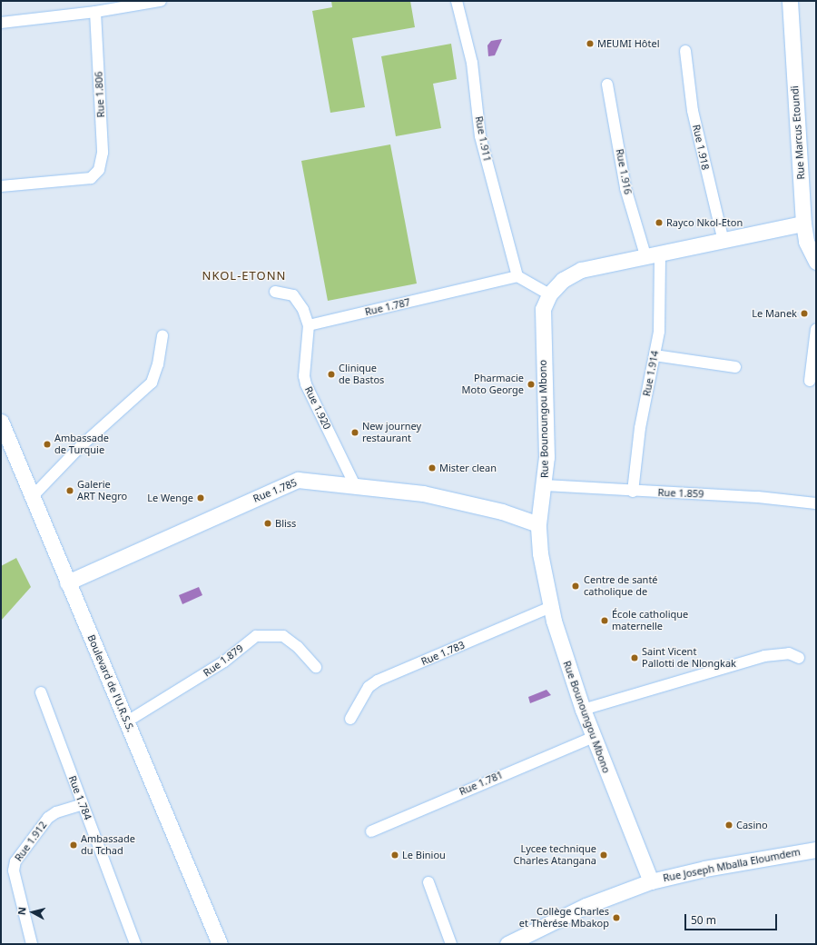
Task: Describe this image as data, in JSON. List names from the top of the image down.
{
  "streets": {
    "street": [
      "Rue 1.806",
      "Rue Marcus Etoundi",
      "Rue 1.911",
      "Rue 1.918",
      "Rue 1.916",
      "Rue 1.787",
      "Rue 1.914",
      "Rue 1.920",
      "Rue Bounoungou Mbono",
      "Rue 1.785",
      "Rue 1.859",
      "Rue 1.783",
      "Rue 1.879",
      "Boulevard de l'U.R.S.S.",
      "Rue 1.781",
      "Rue 1.784",
      "Rue 1.912",
      "Rue Joseph Mballa Eloumdem"
    ]
  },
  "crossings": [
    ["Rue Marcus Etoundi", "Rue Bounoungou Mbono"],
    ["Rue 1.911", "Rue 1.787"],
    ["Rue 1.918", "Rue Bounoungou Mbono"],
    ["Rue 1.916", "Rue 1.914"],
    ["Rue 1.916", "Rue Bounoungou Mbono"],
    ["Rue 1.787", "Rue 1.920"],
    ["Rue 1.914", "Rue Bounoungou Mbono"],
    ["Rue 1.914", "Rue 1.859"],
    ["Rue 1.920", "Rue 1.785"],
    ["Rue Bounoungou Mbono", "Rue 1.785"],
    ["Rue Bounoungou Mbono", "Rue 1.859"],
    ["Rue Bounoungou Mbono", "Rue 1.783"],
    ["Rue Bounoungou Mbono", "Rue 1.781"],
    ["Rue Bounoungou Mbono", "Rue Joseph Mballa Eloumdem"],
    ["Rue 1.785", "Boulevard de l'U.R.S.S."],
    ["Rue 1.879", "Boulevard de l'U.R.S.S."],
    ["Rue 1.784", "Rue 1.912"]
  ],
  "districts": ["NKOL-ETONN"],
  "places": [
    "MEUMI Hôtel",
    "Rayco Nkol-Eton",
    "Le Manek",
    "Clinique de Bastos",
    "Pharmacie Moto George",
    "New journey restaurant",
    "Ambassade de Turquie",
    "Mister clean",
    "Galerie ART Negro",
    "Le Wenge",
    "Bliss",
    "Centre de santé catholique de",
    "École catholique maternelle",
    "Saint Vicent Pallotti de Nlongkak",
    "Casino",
    "Ambassade du Tchad",
    "Le Biniou",
    "Lycee technique Charles Atangana",
    "Collège Charles et Thèrése Mbakop"
  ],
  "scale_bar": "50 m",
  "north": "left"
}
